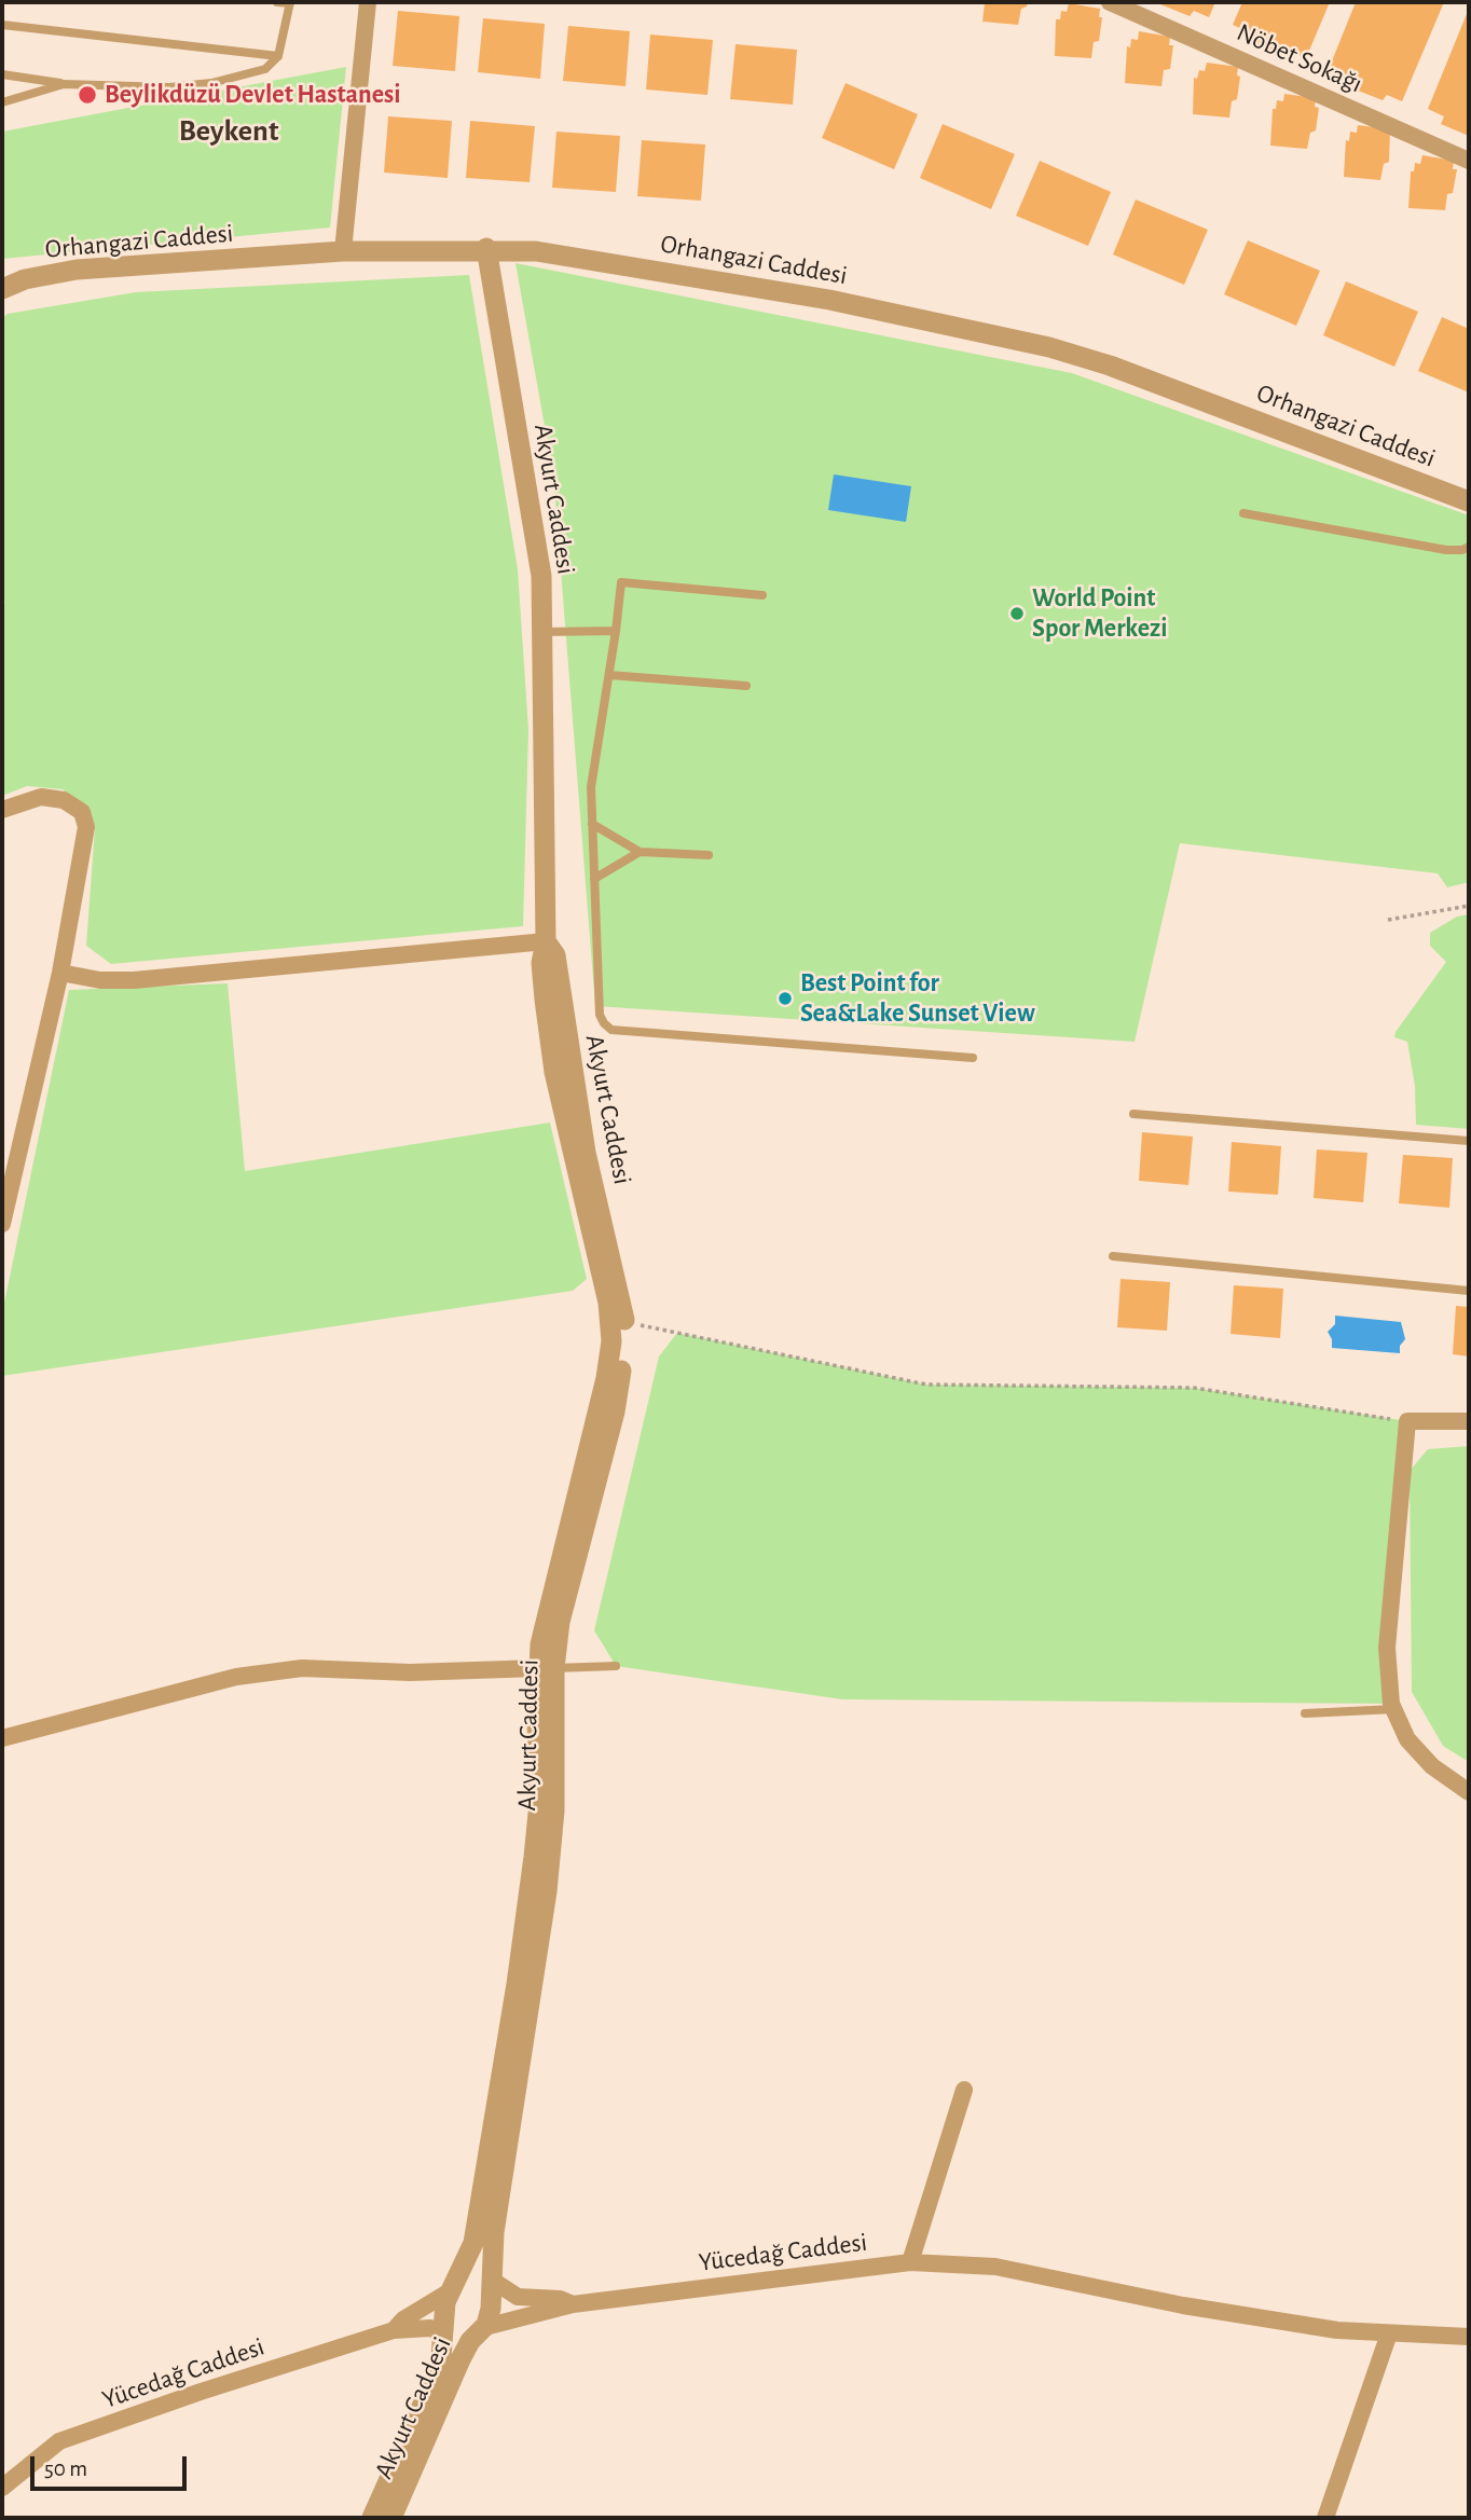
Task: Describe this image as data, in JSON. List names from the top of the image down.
{
  "streets": {
    "street": [
      "Nöbet Sokağı",
      "Orhangazi Caddesi",
      "Akyurt Caddesi",
      "Yücedağ Caddesi"
    ]
  },
  "crossings": [
    ["Orhangazi Caddesi", "Akyurt Caddesi"]
  ],
  "districts": ["Beykent"],
  "places": ["Beylikdüzü Devlet Hastanesi", "World Point Spor Merkezi", "Best Point for Sea&Lake Sunset View"],
  "scale_bar": "50 m"
}
